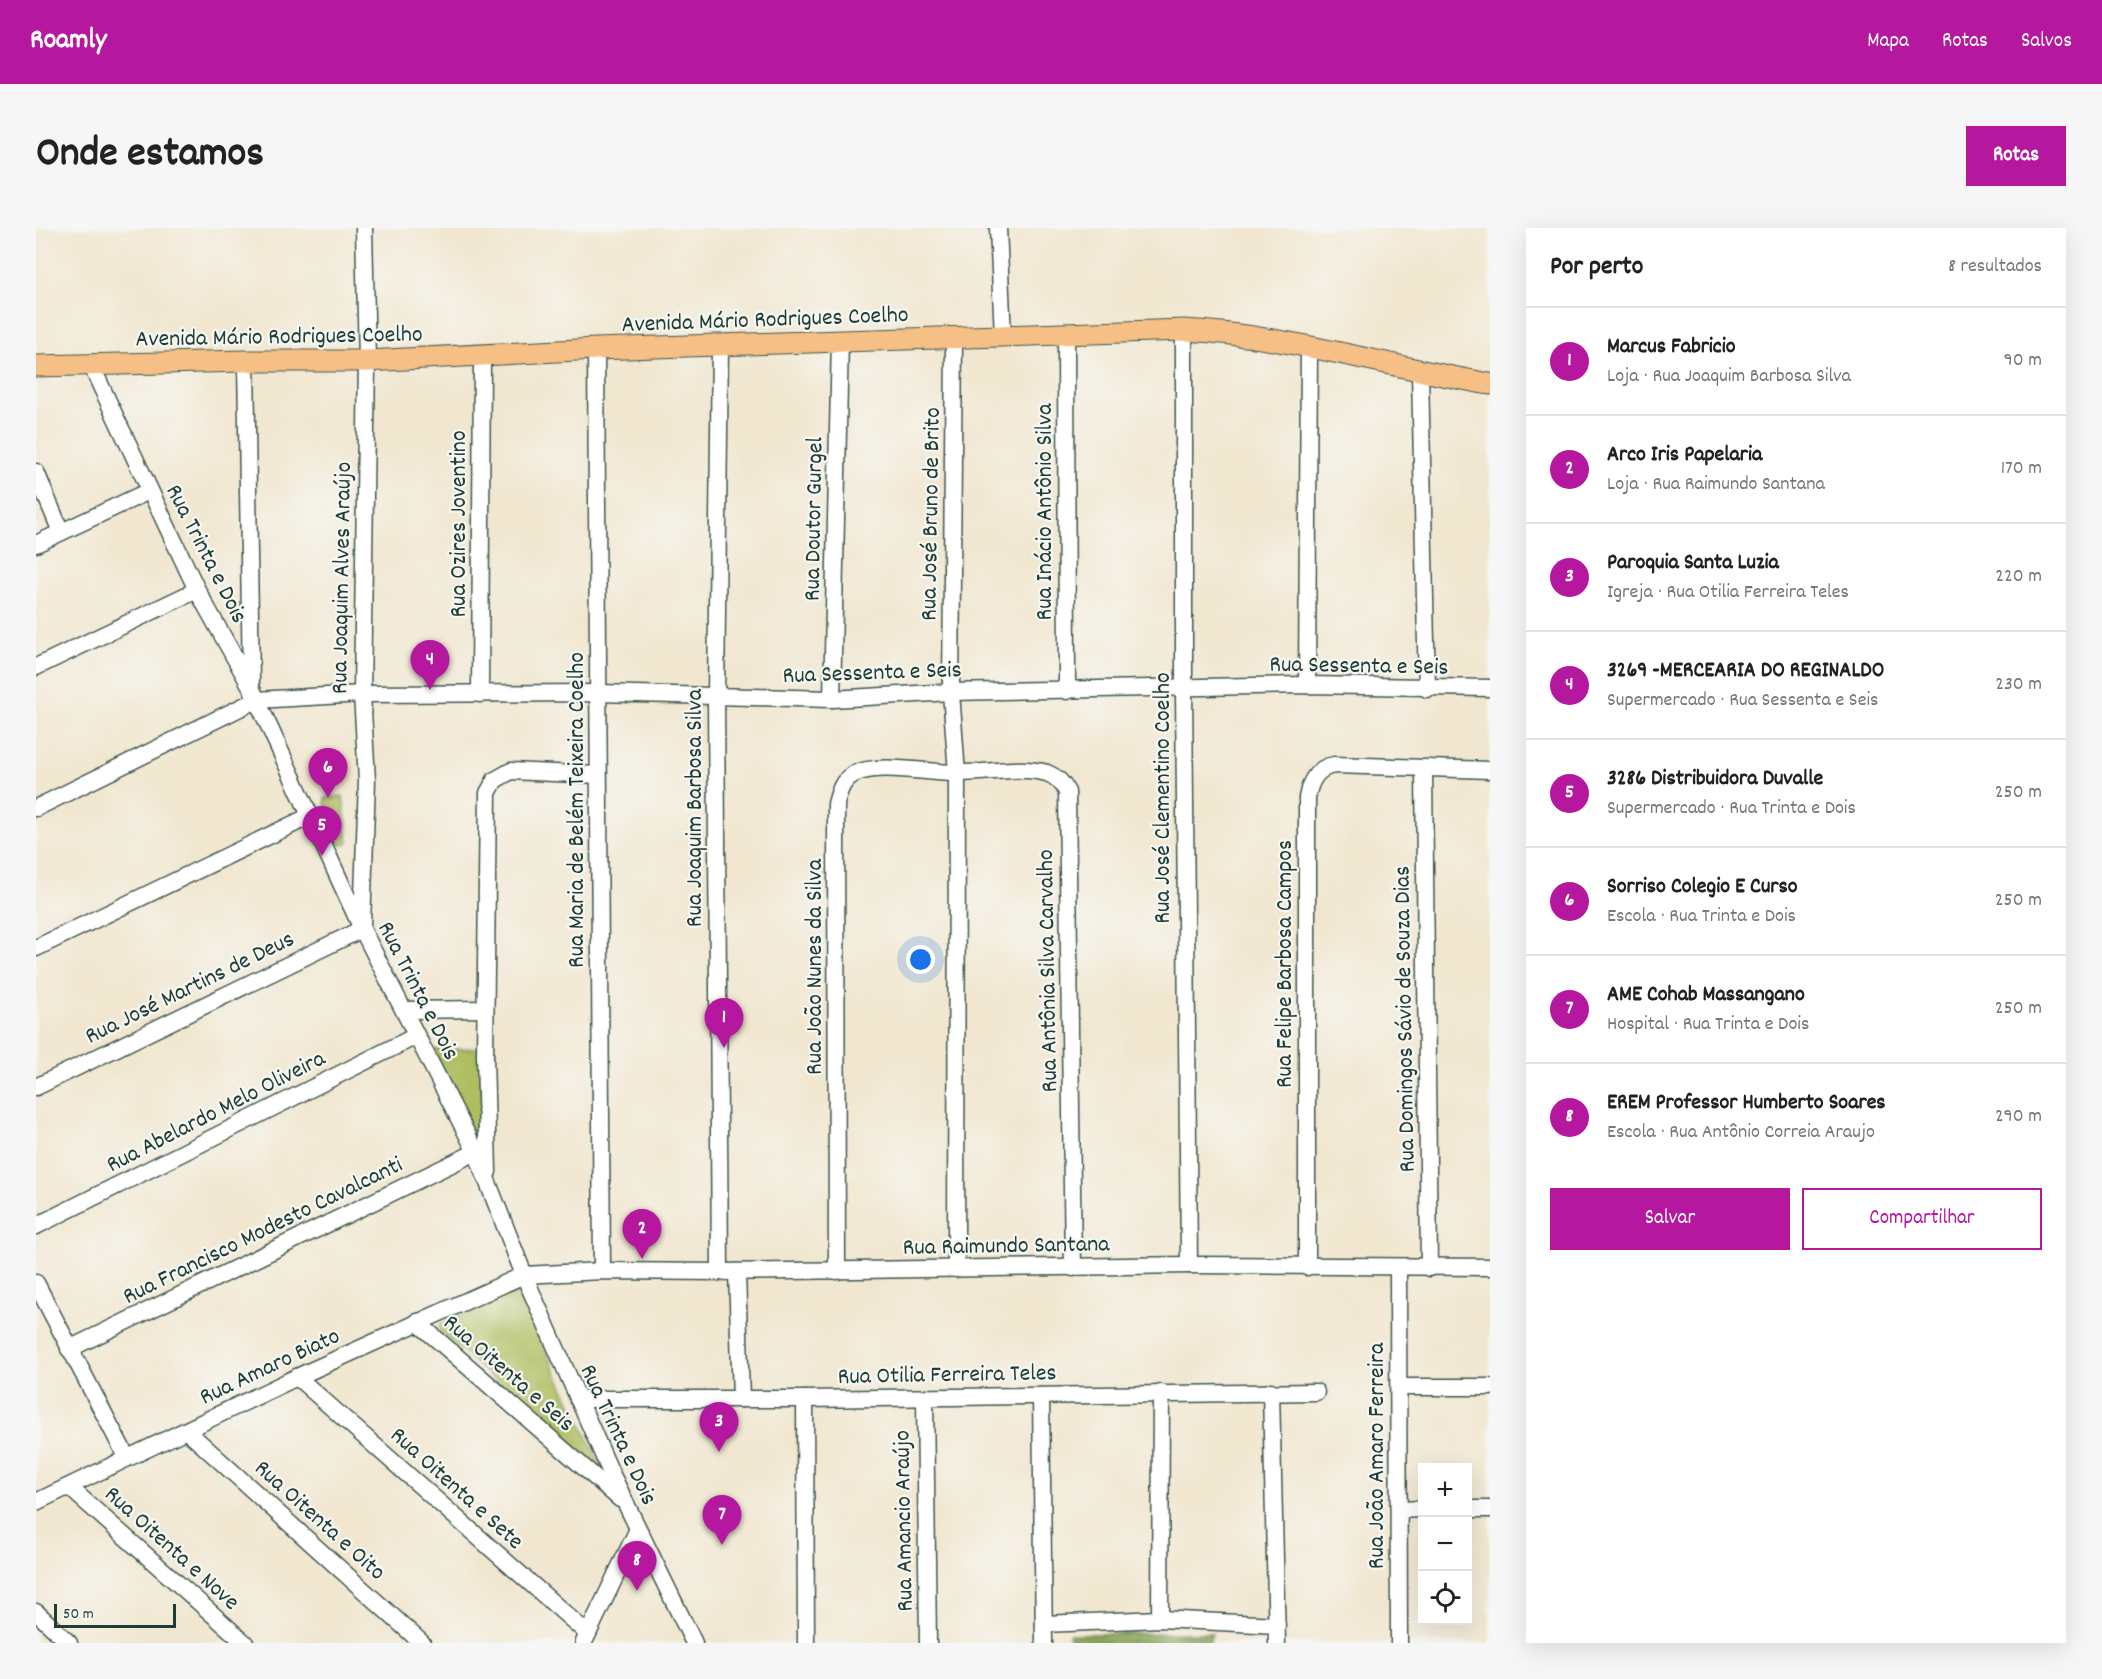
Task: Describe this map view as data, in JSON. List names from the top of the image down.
{
  "streets": {
    "main road": ["Avenida Mário Rodrigues Coelho"],
    "street": [
      "Rua Inácio Antônio Silva",
      "Rua José Bruno de Brito",
      "Rua Doutor Gurgel",
      "Rua Ozires Joventino",
      "Rua Trinta e Dois",
      "Rua Joaquim Alves Araújo",
      "Rua Sessenta e Seis",
      "Rua José Clementino Coelho",
      "Rua Joaquim Barbosa Silva",
      "Rua Maria de Belém Teixeira Coelho",
      "Rua Felipe Barbosa Campos",
      "Rua João Nunes da Silva",
      "Rua Antônia Silva Carvalho",
      "Rua José Martins de Deus",
      "Rua Domingos Sávio de Souza Dias",
      "Rua Abelardo Melo Oliveira",
      "Rua Francisco Modesto Cavalcanti",
      "Rua Raimundo Santana",
      "Rua Amaro Biato",
      "Rua Oitenta e Seis",
      "Rua Otilia Ferreira Teles",
      "Rua João Amaro Ferreira",
      "Rua Oitenta e Sete",
      "Rua Oitenta e Oito",
      "Rua Amancio Araújo",
      "Rua Oitenta e Nove"
    ]
  },
  "crossings": [
    ["Avenida Mário Rodrigues Coelho", "Rua Inácio Antônio Silva"],
    ["Avenida Mário Rodrigues Coelho", "Rua José Bruno de Brito"],
    ["Avenida Mário Rodrigues Coelho", "Rua Doutor Gurgel"],
    ["Avenida Mário Rodrigues Coelho", "Rua Ozires Joventino"],
    ["Avenida Mário Rodrigues Coelho", "Rua Trinta e Dois"],
    ["Avenida Mário Rodrigues Coelho", "Rua Joaquim Alves Araújo"],
    ["Avenida Mário Rodrigues Coelho", "Rua José Clementino Coelho"],
    ["Avenida Mário Rodrigues Coelho", "Rua Joaquim Barbosa Silva"],
    ["Avenida Mário Rodrigues Coelho", "Rua Maria de Belém Teixeira Coelho"],
    ["Rua Inácio Antônio Silva", "Rua Sessenta e Seis"],
    ["Rua José Bruno de Brito", "Rua Sessenta e Seis"],
    ["Rua José Bruno de Brito", "Rua João Nunes da Silva"],
    ["Rua José Bruno de Brito", "Rua Antônia Silva Carvalho"],
    ["Rua José Bruno de Brito", "Rua Raimundo Santana"],
    ["Rua Doutor Gurgel", "Rua Sessenta e Seis"],
    ["Rua Ozires Joventino", "Rua Sessenta e Seis"],
    ["Rua Trinta e Dois", "Rua Joaquim Alves Araújo"],
    ["Rua Trinta e Dois", "Rua Sessenta e Seis"],
    ["Rua Trinta e Dois", "Rua José Martins de Deus"],
    ["Rua Trinta e Dois", "Rua Abelardo Melo Oliveira"],
    ["Rua Trinta e Dois", "Rua Francisco Modesto Cavalcanti"],
    ["Rua Trinta e Dois", "Rua Raimundo Santana"],
    ["Rua Trinta e Dois", "Rua Amaro Biato"],
    ["Rua Trinta e Dois", "Rua Oitenta e Seis"],
    ["Rua Trinta e Dois", "Rua Otilia Ferreira Teles"],
    ["Rua Joaquim Alves Araújo", "Rua Sessenta e Seis"],
    ["Rua Joaquim Alves Araújo", "Rua José Martins de Deus"],
    ["Rua Sessenta e Seis", "Rua José Clementino Coelho"],
    ["Rua Sessenta e Seis", "Rua Joaquim Barbosa Silva"],
    ["Rua Sessenta e Seis", "Rua Maria de Belém Teixeira Coelho"],
    ["Rua José Clementino Coelho", "Rua Raimundo Santana"],
    ["Rua Joaquim Barbosa Silva", "Rua Raimundo Santana"],
    ["Rua Joaquim Barbosa Silva", "Rua Otilia Ferreira Teles"],
    ["Rua Maria de Belém Teixeira Coelho", "Rua Raimundo Santana"],
    ["Rua Felipe Barbosa Campos", "Rua Domingos Sávio de Souza Dias"],
    ["Rua Felipe Barbosa Campos", "Rua Raimundo Santana"],
    ["Rua João Nunes da Silva", "Rua Antônia Silva Carvalho"],
    ["Rua João Nunes da Silva", "Rua Raimundo Santana"],
    ["Rua Antônia Silva Carvalho", "Rua Raimundo Santana"],
    ["Rua Domingos Sávio de Souza Dias", "Rua Raimundo Santana"],
    ["Rua Raimundo Santana", "Rua Amaro Biato"],
    ["Rua Raimundo Santana", "Rua João Amaro Ferreira"],
    ["Rua Amaro Biato", "Rua Oitenta e Seis"],
    ["Rua Amaro Biato", "Rua Oitenta e Sete"],
    ["Rua Amaro Biato", "Rua Oitenta e Oito"],
    ["Rua Amaro Biato", "Rua Oitenta e Nove"],
    ["Rua Otilia Ferreira Teles", "Rua Amancio Araújo"]
  ],
  "scale_bar": "50 m",
  "page": {
    "header": "Roamly",
    "nav": ["Mapa", "Rotas", "Salvos"],
    "title": "Onde estamos",
    "buttons": [
      "Rotas",
      ["Salvar", "Compartilhar"]
    ],
    "heading": ["Por perto", "8 resultados"],
    "list": [
      {
        "mark": "1",
        "name": "Marcus Fabricio",
        "note": "Loja · Rua Joaquim Barbosa Silva",
        "value": "90 m"
      },
      {
        "mark": "2",
        "name": "Arco Iris Papelaria",
        "note": "Loja · Rua Raimundo Santana",
        "value": "170 m"
      },
      {
        "mark": "3",
        "name": "Paroquia Santa Luzia",
        "note": "Igreja · Rua Otilia Ferreira Teles",
        "value": "220 m"
      },
      {
        "mark": "4",
        "name": "3269 -MERCEARIA DO REGINALDO",
        "note": "Supermercado · Rua Sessenta e Seis",
        "value": "230 m"
      },
      {
        "mark": "5",
        "name": "3286 Distribuidora Duvalle",
        "note": "Supermercado · Rua Trinta e Dois",
        "value": "250 m"
      },
      {
        "mark": "6",
        "name": "Sorriso Colegio E Curso",
        "note": "Escola · Rua Trinta e Dois",
        "value": "250 m"
      },
      {
        "mark": "7",
        "name": "AME Cohab Massangano",
        "note": "Hospital · Rua Trinta e Dois",
        "value": "250 m"
      },
      {
        "mark": "8",
        "name": "EREM Professor Humberto Soares",
        "note": "Escola · Rua Antônio Correia Araujo",
        "value": "290 m"
      }
    ],
    "pins": [
      "4",
      "6",
      "5",
      "1",
      "2",
      "3",
      "7",
      "8"
    ],
    "map_buttons": ["+", "−"],
    "scale": "50 m"
  }
}
